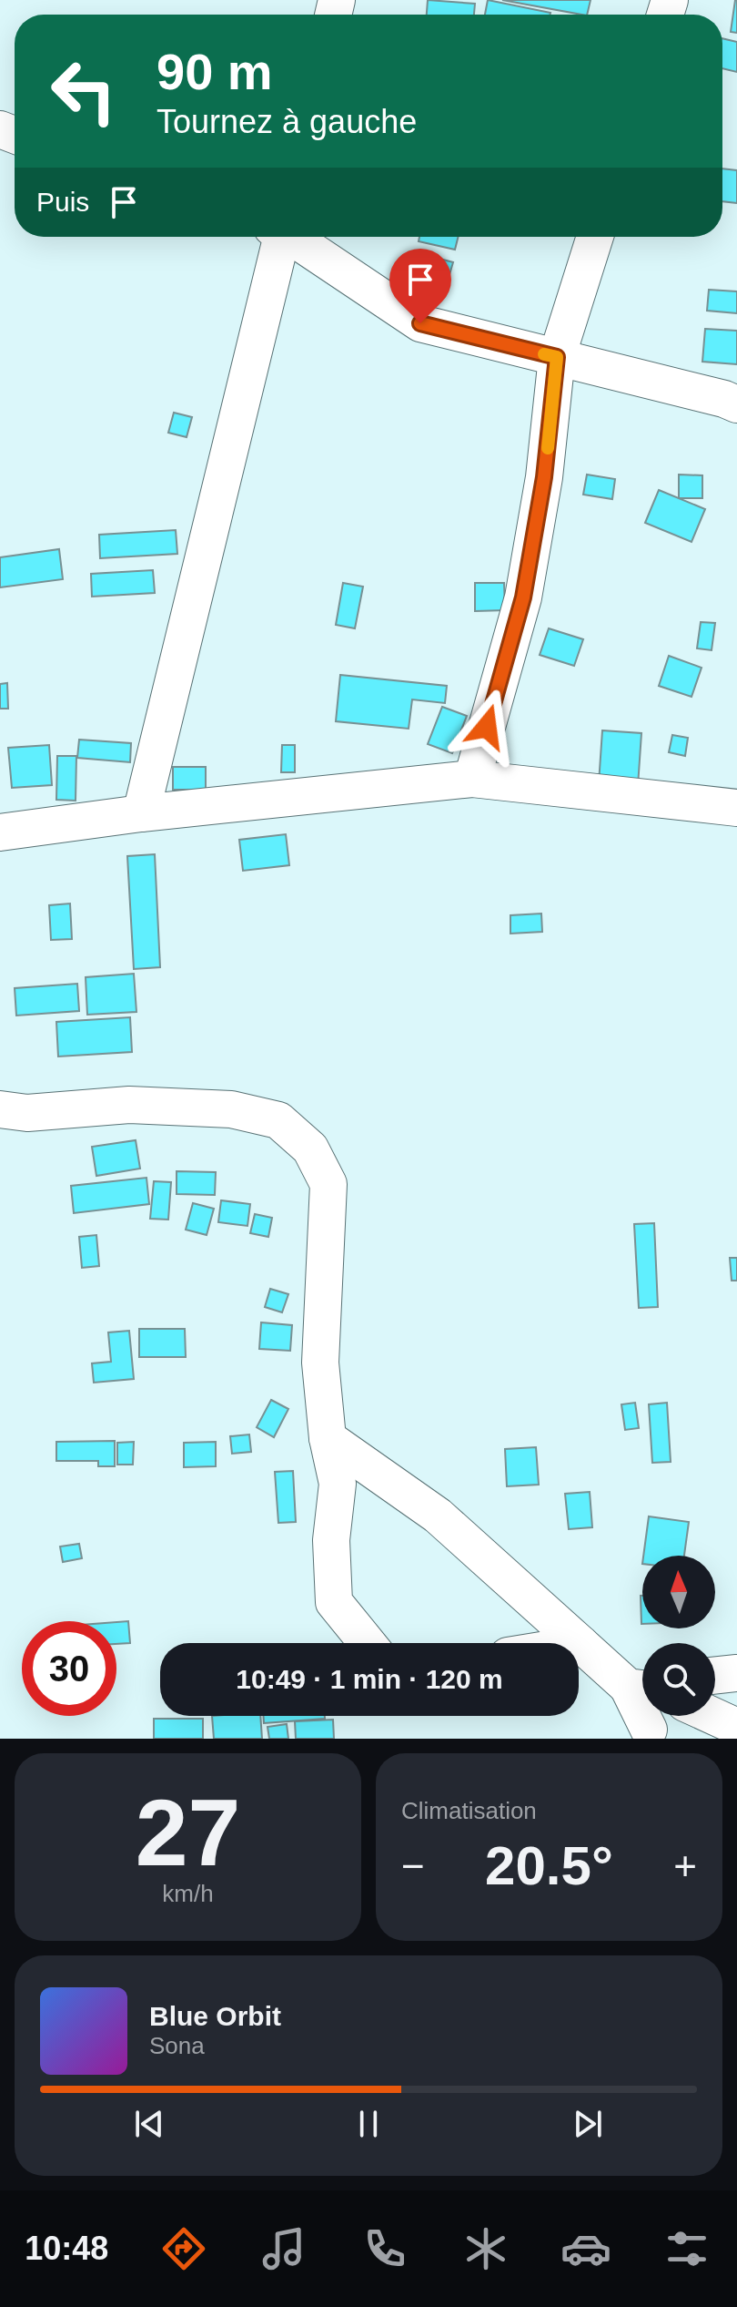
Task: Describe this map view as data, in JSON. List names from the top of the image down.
{
  "north": "top",
  "page": {
    "turn": ["90 m", "Tournez à gauche"],
    "then": "Puis",
    "limit": "30",
    "trip": "10:49 · 1 min · 120 m",
    "tile": [
      ["27", "km/h"],
      "Climatisation"
    ],
    "heat": ["−", "20.5°", "+"],
    "song": ["Blue Orbit", "Sona"],
    "tabs": "10:48"
  }
}
